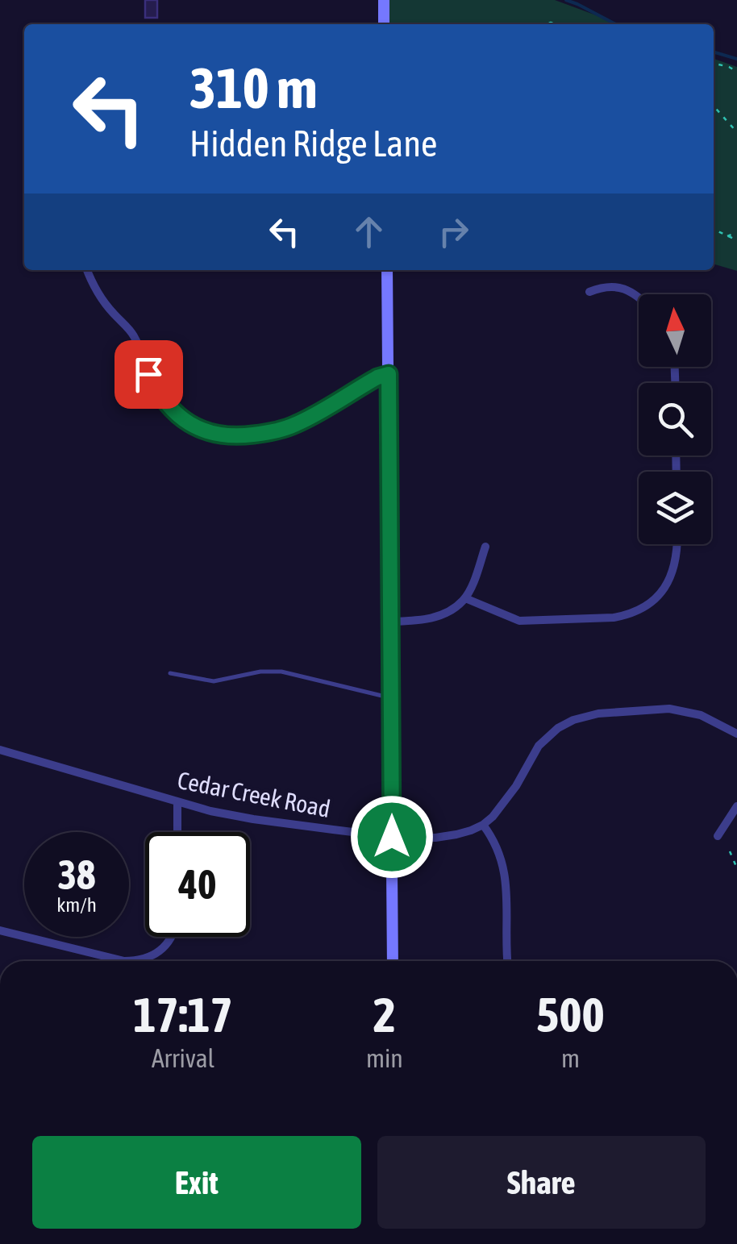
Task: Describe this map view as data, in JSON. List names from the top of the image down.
{
  "streets": {
    "street": ["Cedar Creek Road"]
  },
  "north": "top",
  "page": {
    "turn": ["310 m", "Hidden Ridge Lane"],
    "speed": "38 km/h",
    "limit": "40",
    "eta": [
      "17:17",
      "Arrival",
      "2",
      "min",
      "500",
      "m"
    ],
    "buttons": ["Exit", "Share"]
  }
}
